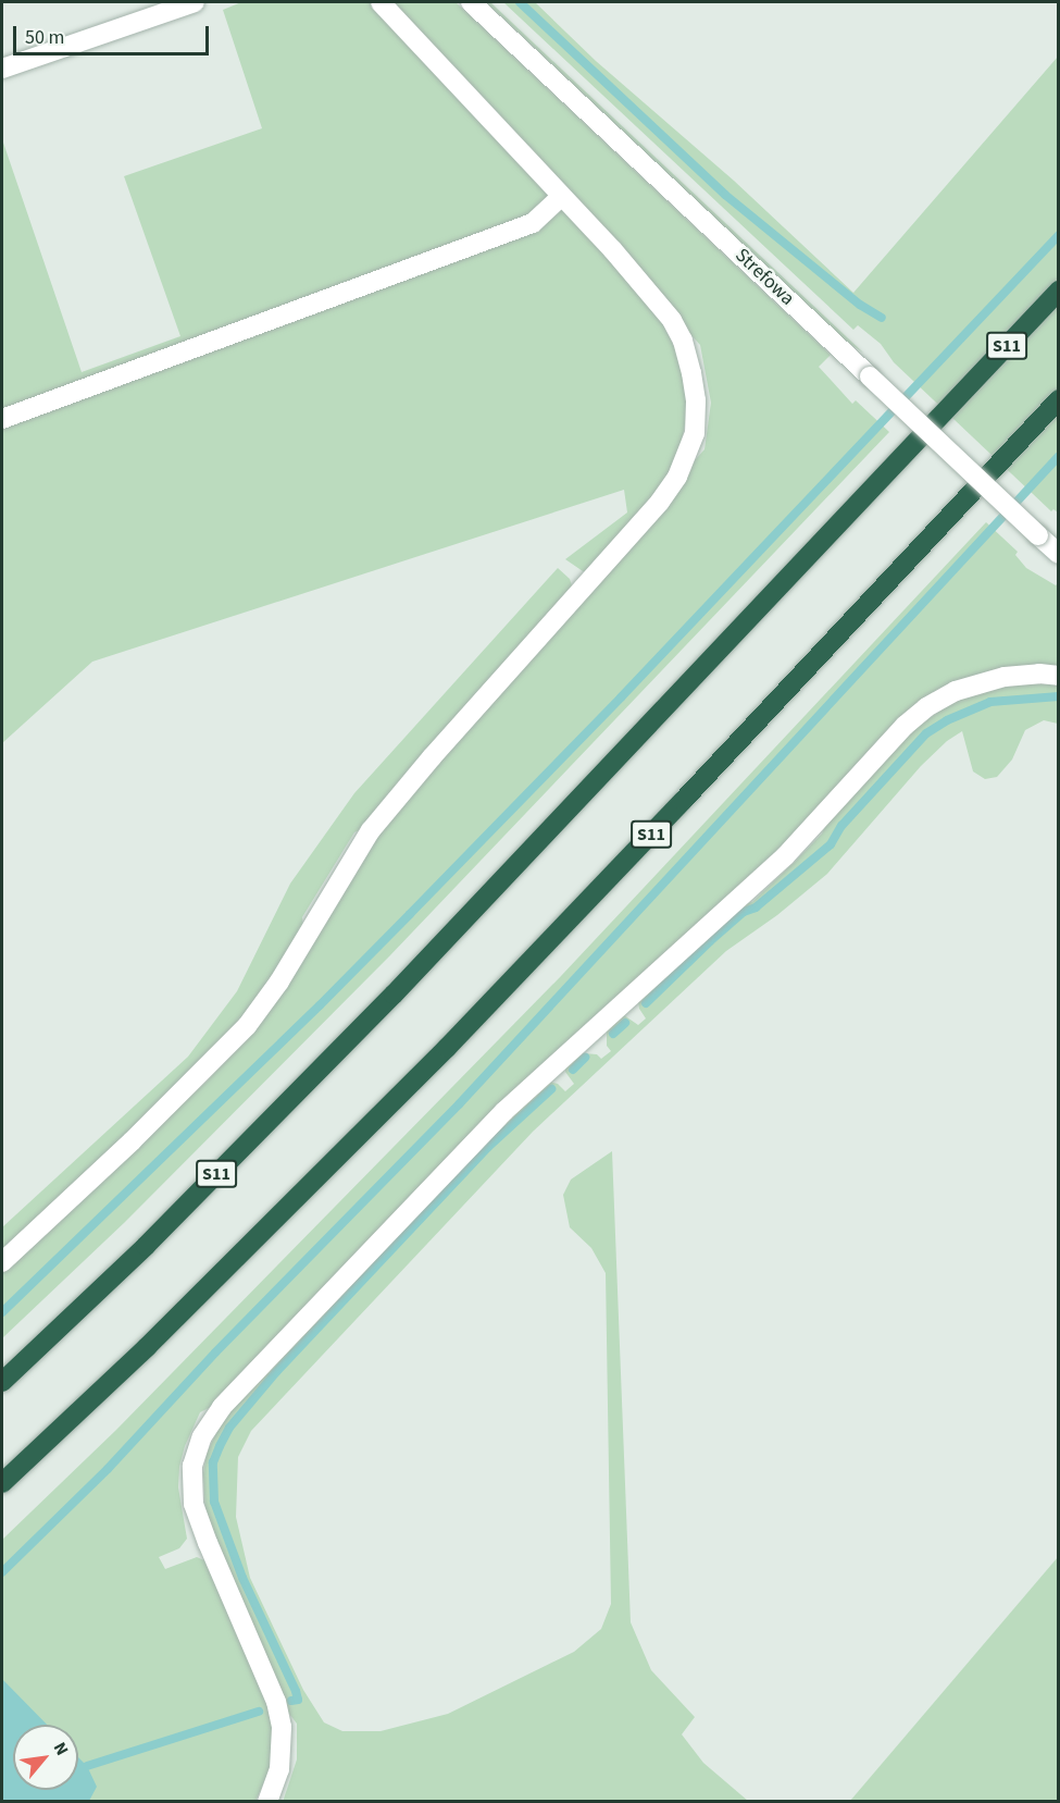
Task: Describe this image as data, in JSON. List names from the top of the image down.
{
  "streets": {
    "highway": ["S11"],
    "street": ["Strefowa"]
  },
  "scale_bar": "50 m",
  "north": "top right"
}
